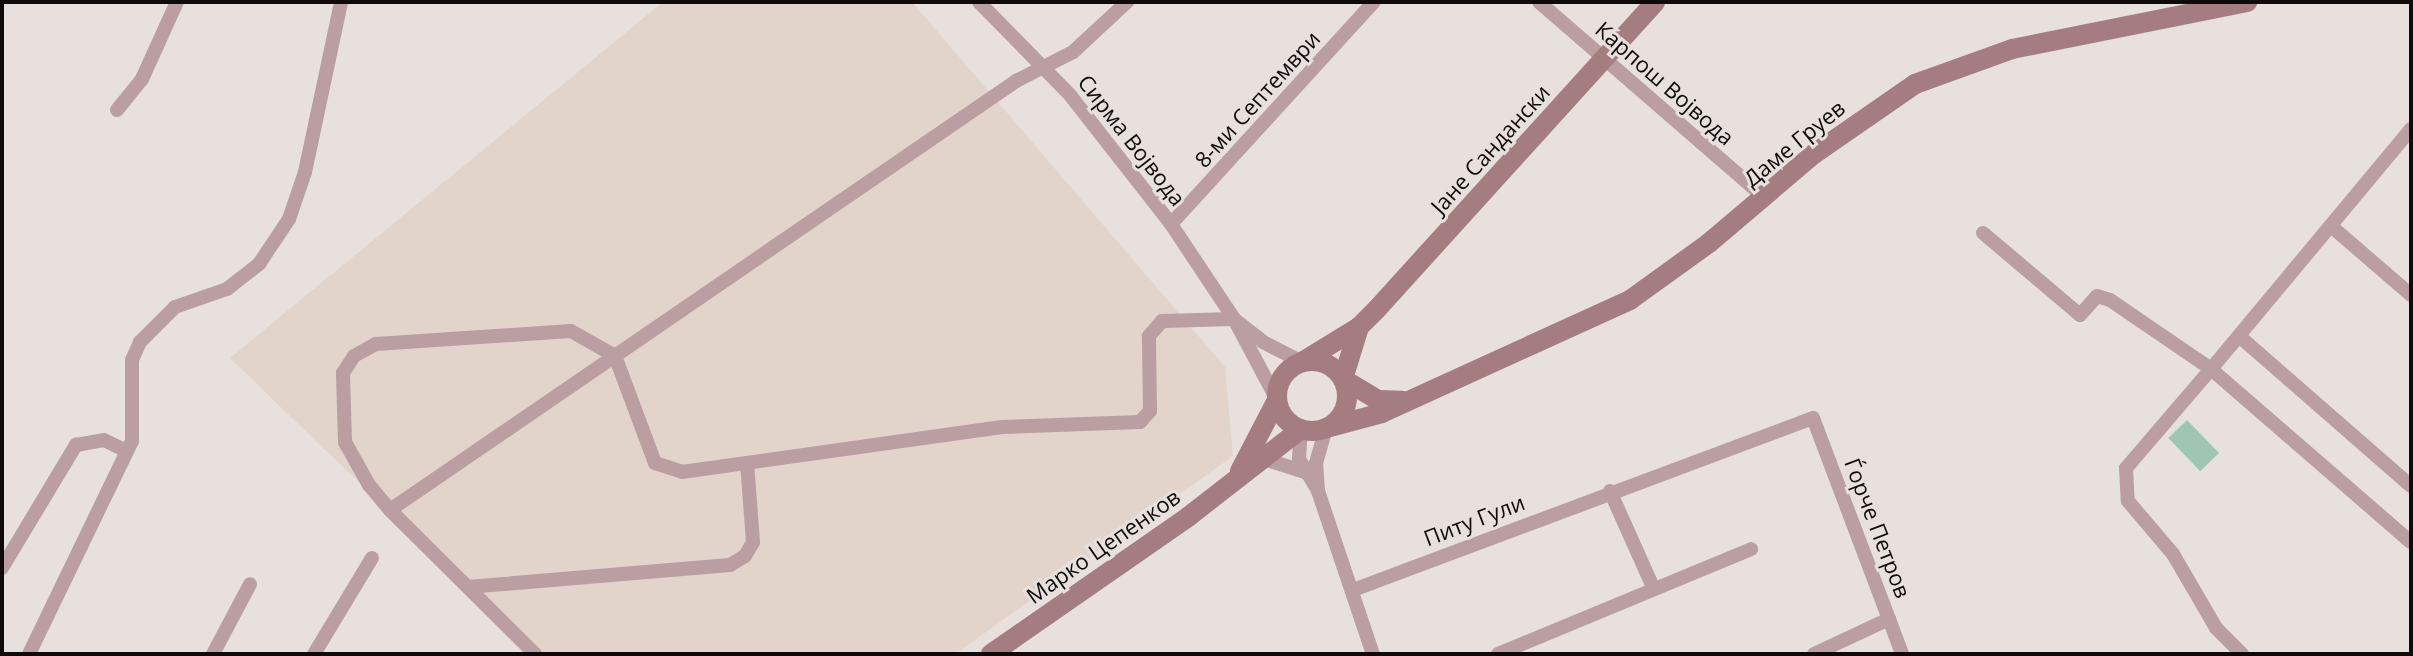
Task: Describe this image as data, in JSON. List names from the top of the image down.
{
  "streets": {
    "street": [
      "Карпош Војвода",
      "8-ми Септември",
      "Сирма Војвода",
      "Даме Груев",
      "Јане Сандански",
      "Питу Гули",
      "Ѓорче Петров",
      "Марко Цепенков"
    ]
  },
  "crossings": [
    ["Карпош Војвода", "Даме Груев"],
    ["Карпош Војвода", "Јане Сандански"],
    ["8-ми Септември", "Сирма Војвода"],
    ["Даме Груев", "Јане Сандански"],
    ["Питу Гули", "Ѓорче Петров"]
  ]
}
